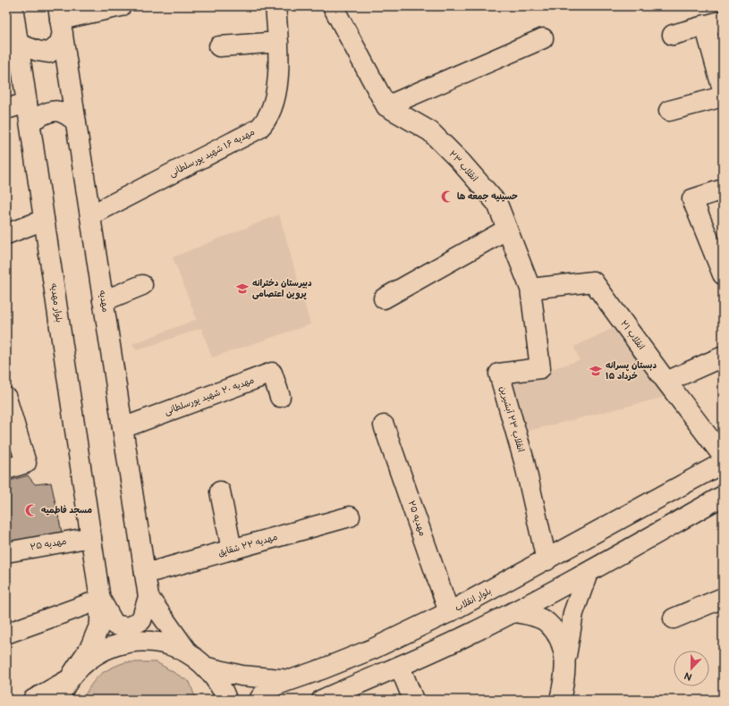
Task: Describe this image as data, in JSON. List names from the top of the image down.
{
  "streets": {
    "street": [
      "مهدیه ۱۶ شهید پورسلطانی",
      "انقلاب ۲۳",
      "مهدیه",
      "بلوار مهدیه",
      "انقلاب ۲۱",
      "مهدیه ۲۰ شهید پورسلطانی",
      "انقلاب ۲۳ آبشیرین",
      "مهدیه ۲۵",
      "مهدیه ۲۲ شقایق",
      "بلوار انقلاب"
    ]
  },
  "crossings": [
    ["مهدیه ۱۶ شهید پورسلطانی", "مهدیه"],
    ["انقلاب ۲۳", "انقلاب ۲۱"],
    ["انقلاب ۲۳", "انقلاب ۲۳ آبشیرین"],
    ["مهدیه", "مهدیه ۲۰ شهید پورسلطانی"],
    ["مهدیه", "مهدیه ۲۲ شقایق"],
    ["بلوار مهدیه", "مهدیه ۲۵"],
    ["انقلاب ۲۱", "انقلاب ۲۳ آبشیرین"],
    ["انقلاب ۲۳ آبشیرین", "بلوار انقلاب"],
    ["مهدیه ۲۵", "بلوار انقلاب"]
  ],
  "places": {
    "mosque": ["حسینیه جمعه ها", "مسجد فاطمیه"],
    "school or university": ["دبیرستان دخترانه پروین اعتصامی", "دبستان پسرانه ۱۵ خرداد"]
  },
  "north": "bottom"
}
